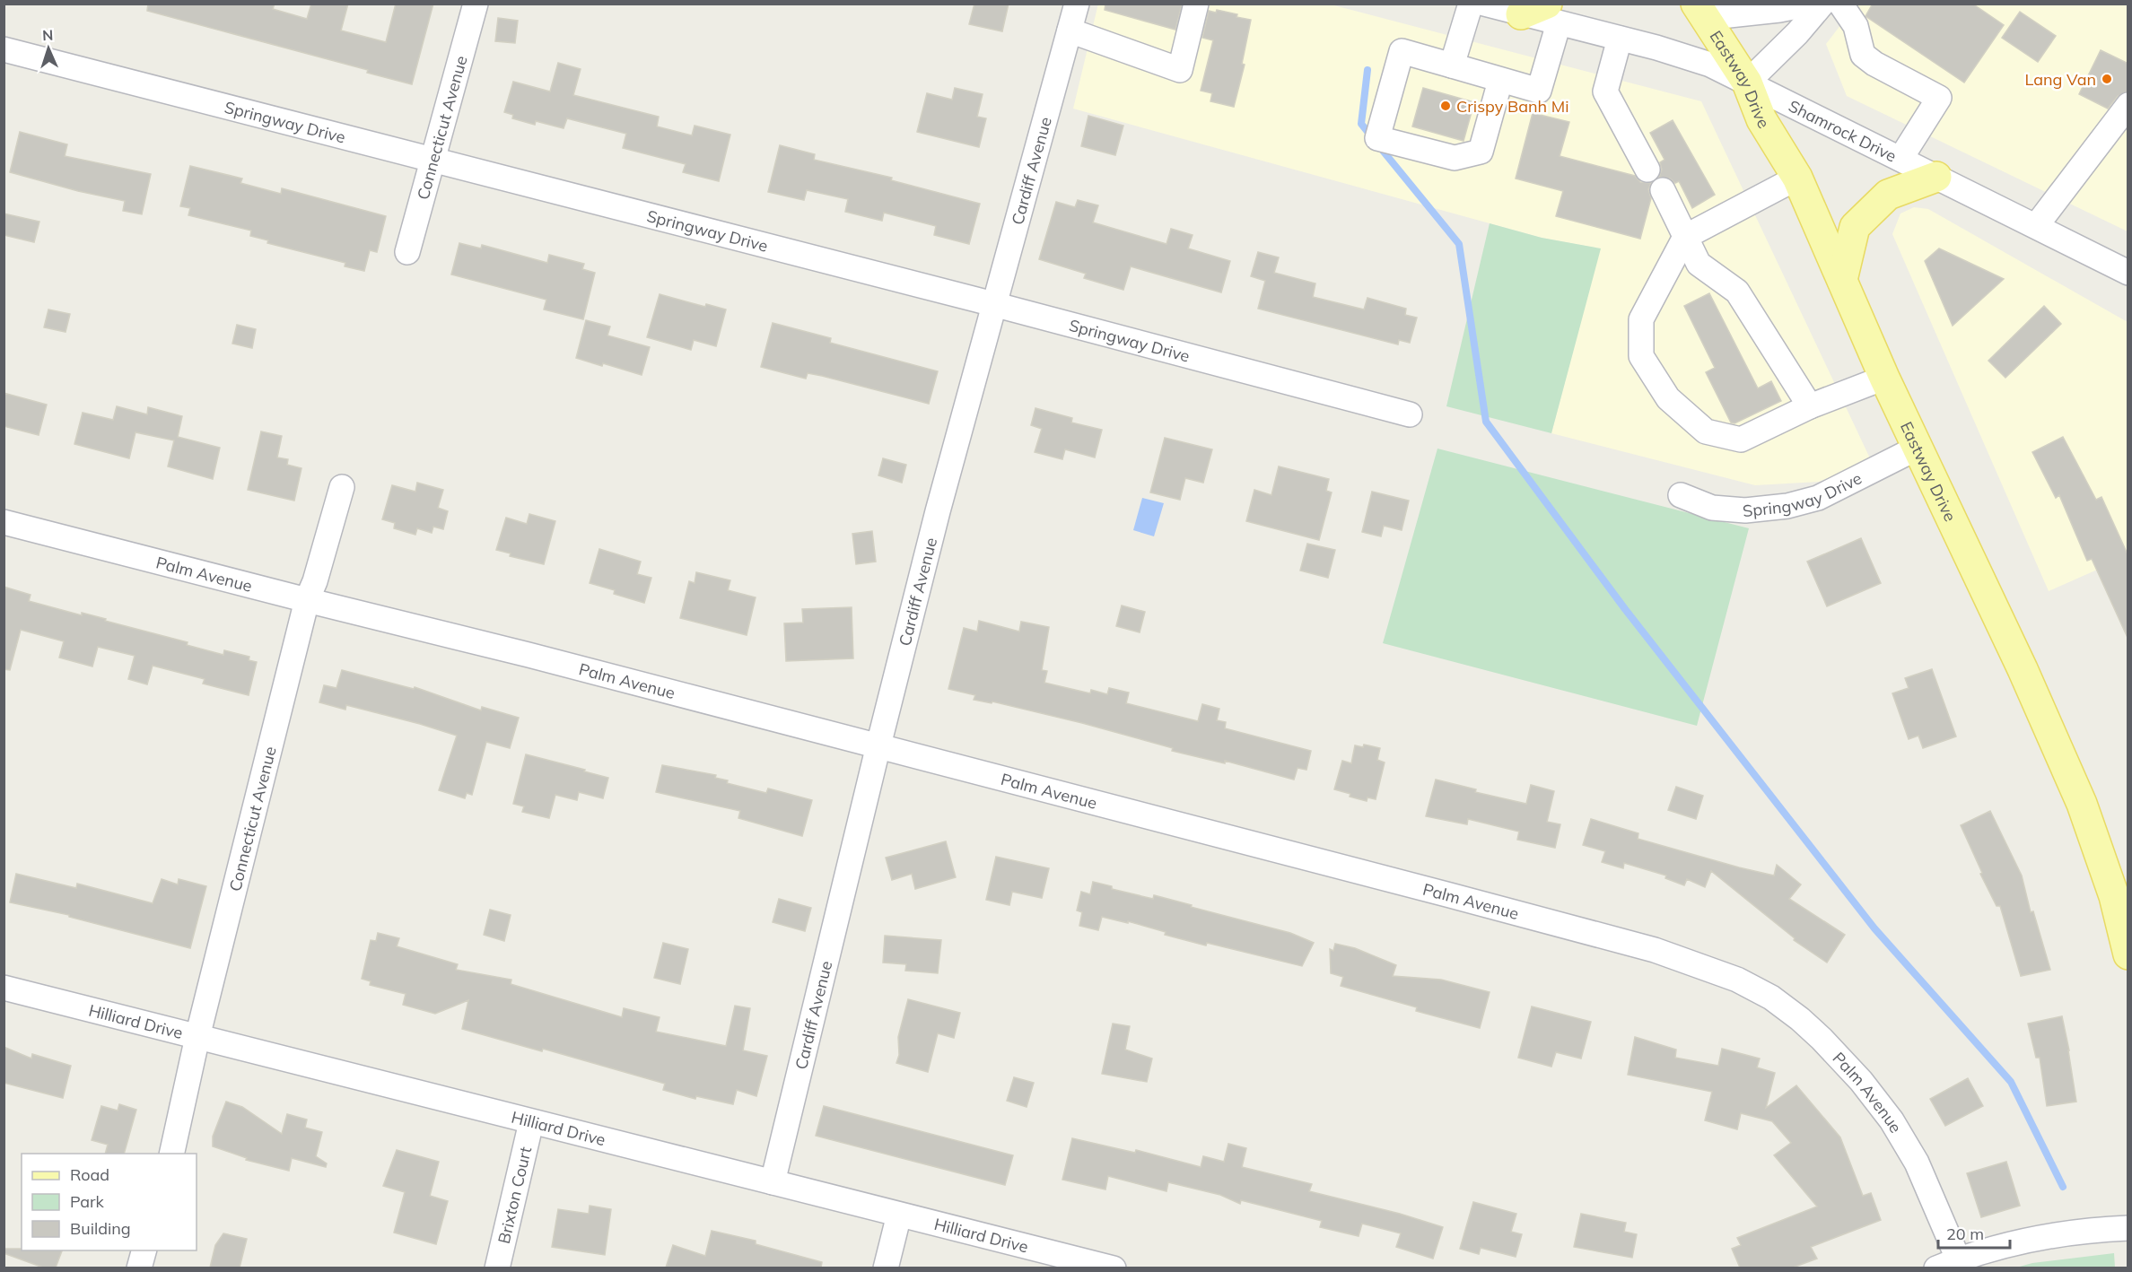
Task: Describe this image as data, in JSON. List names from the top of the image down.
{
  "streets": {
    "main road": ["Eastway Drive"],
    "street": [
      "Springway Drive",
      "Connecticut Avenue",
      "Shamrock Drive",
      "Cardiff Avenue",
      "Palm Avenue",
      "Hilliard Drive",
      "Brixton Court"
    ]
  },
  "crossings": [
    ["Eastway Drive", "Springway Drive"],
    ["Eastway Drive", "Shamrock Drive"],
    ["Springway Drive", "Connecticut Avenue"],
    ["Springway Drive", "Cardiff Avenue"],
    ["Connecticut Avenue", "Palm Avenue"],
    ["Connecticut Avenue", "Hilliard Drive"],
    ["Cardiff Avenue", "Palm Avenue"],
    ["Cardiff Avenue", "Hilliard Drive"],
    ["Hilliard Drive", "Brixton Court"]
  ],
  "places": ["Lang Van", "Crispy Banh Mi"],
  "legend": ["Road", "Park", "Building"],
  "scale_bar": "20 m",
  "north": "top"
}
